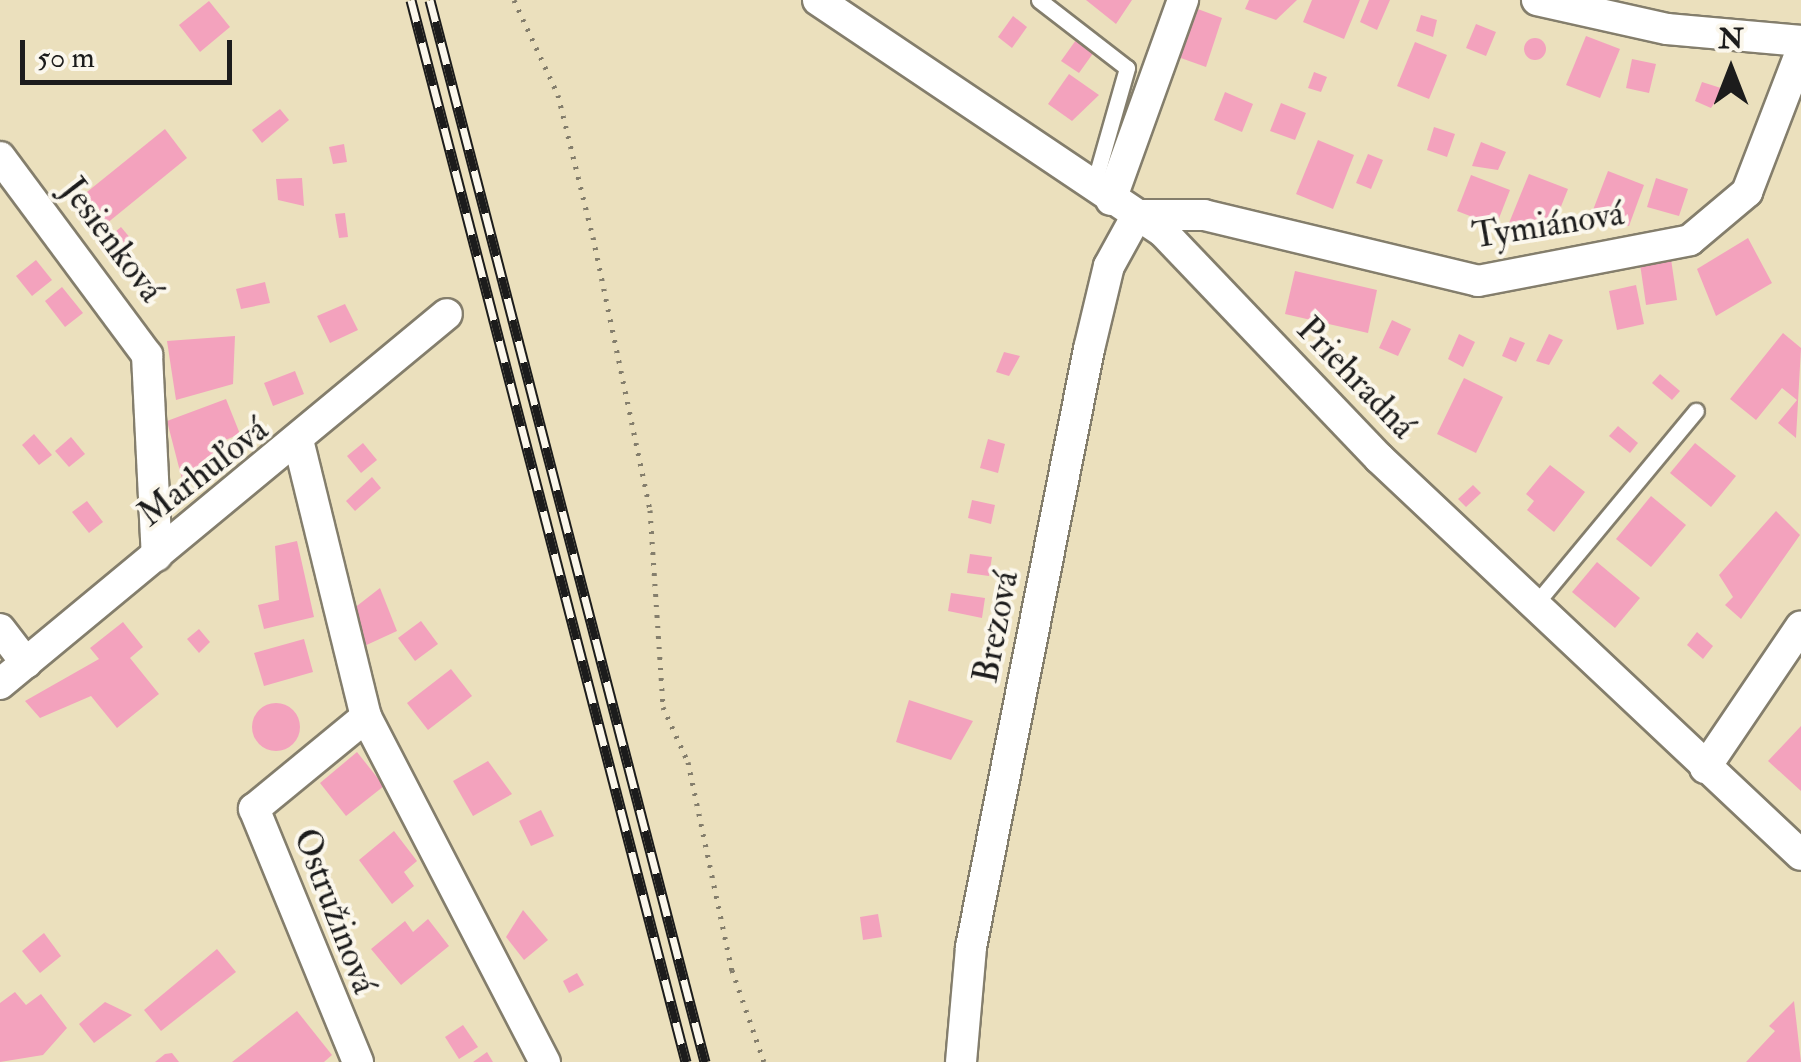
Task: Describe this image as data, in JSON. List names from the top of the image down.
{
  "streets": {
    "street": [
      "Tymiánová",
      "Jesienková",
      "Priehradná",
      "Marhuľová",
      "Brezová",
      "Ostružinová"
    ]
  },
  "crossings": [
    ["Tymiánová", "Priehradná"],
    ["Tymiánová", "Brezová"],
    ["Jesienková", "Marhuľová"],
    ["Priehradná", "Brezová"]
  ],
  "scale_bar": "50 m",
  "north": "top"
}
